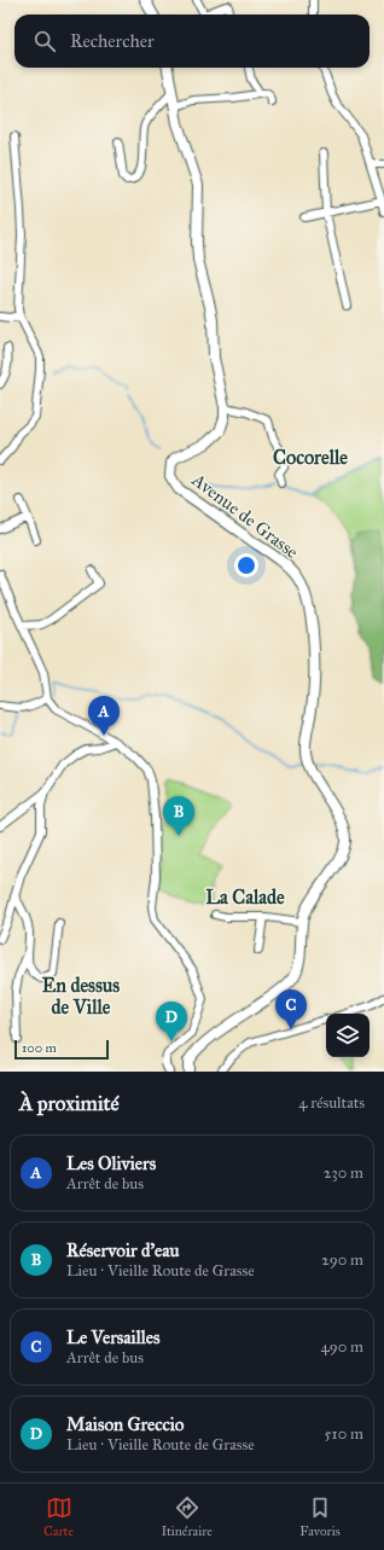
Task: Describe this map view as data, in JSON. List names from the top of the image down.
{
  "streets": {
    "main road": ["Avenue de Grasse"]
  },
  "districts": ["Cocorelle", "La Calade", "En dessus de Ville"],
  "scale_bar": "100 m",
  "page": {
    "search": "Rechercher",
    "pins": [
      "A",
      "B",
      "C",
      "D"
    ],
    "scale": "100 m",
    "heading": ["À proximité", "4 résultats"],
    "list": [
      {
        "mark": "A",
        "name": "Les Oliviers",
        "note": "Arrêt de bus",
        "value": "230 m"
      },
      {
        "mark": "B",
        "name": "Réservoir d'eau",
        "note": "Lieu · Vieille Route de Grasse",
        "value": "290 m"
      },
      {
        "mark": "C",
        "name": "Le Versailles",
        "note": "Arrêt de bus",
        "value": "490 m"
      },
      {
        "mark": "D",
        "name": "Maison Greccio",
        "note": "Lieu · Vieille Route de Grasse",
        "value": "510 m"
      }
    ],
    "nav": ["Carte", "Itinéraire", "Favoris"]
  }
}
